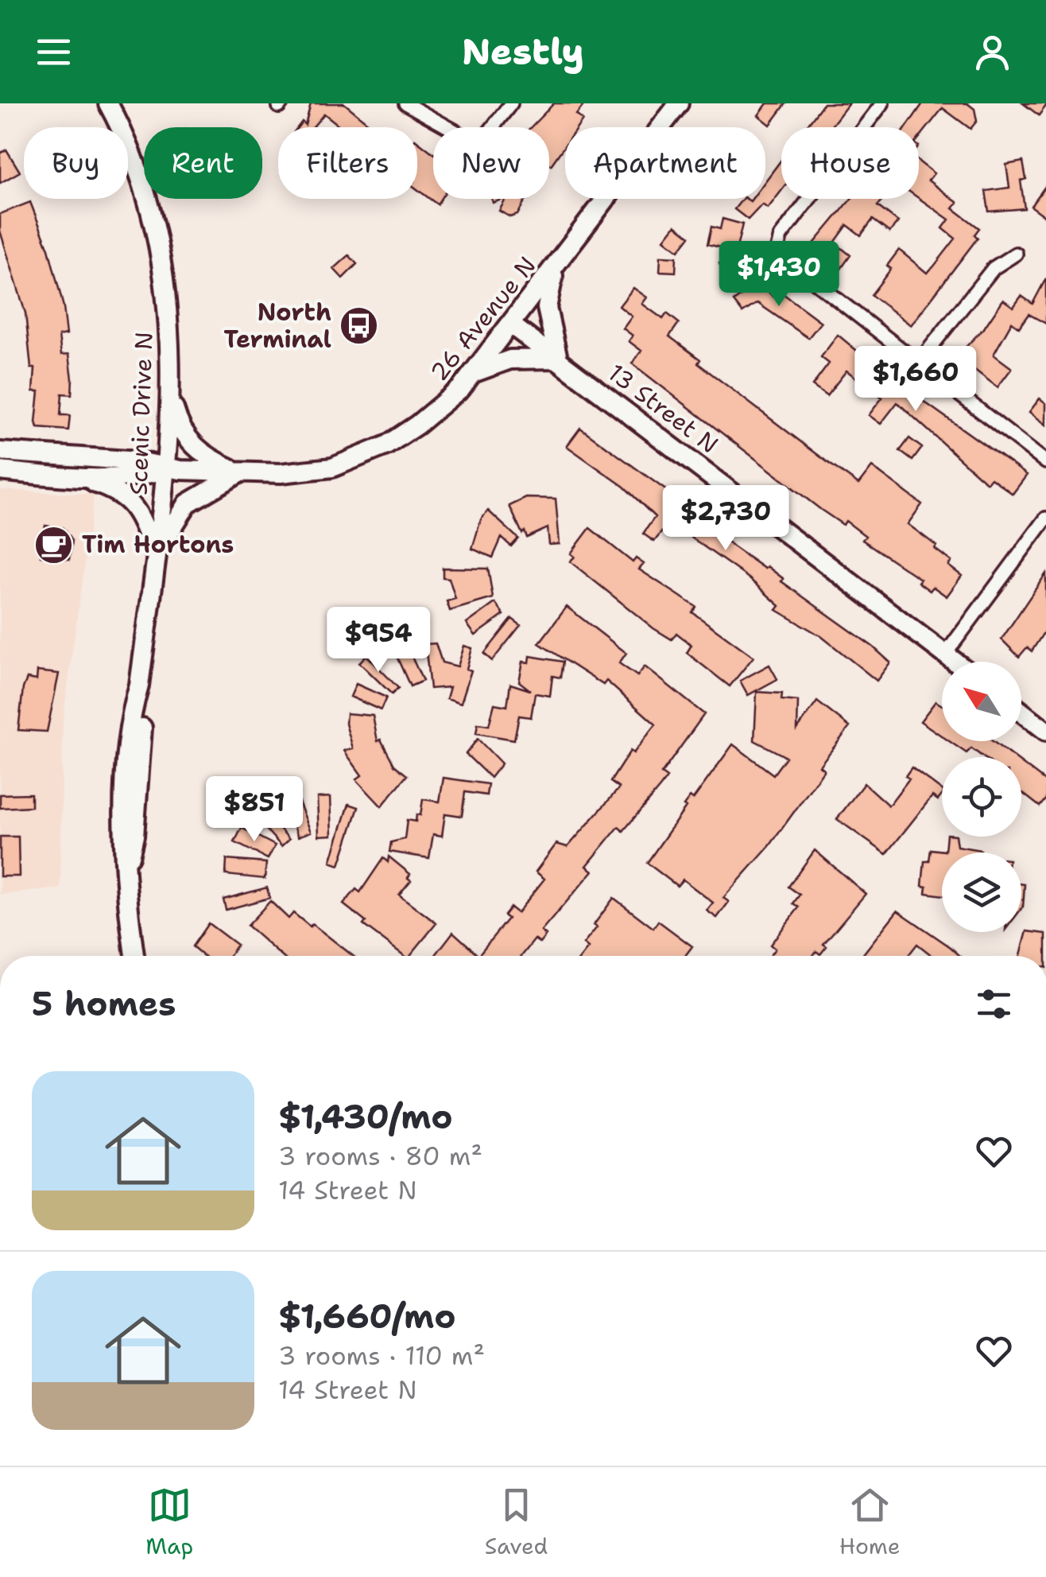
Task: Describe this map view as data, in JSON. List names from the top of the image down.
{
  "streets": {
    "main road": ["26 Avenue N", "13 Street N", "Scenic Drive N"]
  },
  "crossings": [
    ["26 Avenue N", "13 Street N"],
    ["26 Avenue N", "Scenic Drive N"]
  ],
  "places": {
    "bus stop": ["North Terminal"],
    "cafe": ["Tim Hortons"]
  },
  "north": "top left",
  "page": {
    "header": "Nestly",
    "chip": [
      "Buy",
      "Rent",
      "Filters",
      "New",
      "Apartment",
      "House"
    ],
    "price": [
      "$1,430",
      "$1,660",
      "$2,730",
      "$954",
      "$851"
    ],
    "heading": "5 homes",
    "list": [
      {
        "name": "$1,430/mo",
        "note": "3 rooms · 80 m² · 14 Street N"
      },
      {
        "name": "$1,660/mo",
        "note": "3 rooms · 110 m² · 14 Street N"
      }
    ],
    "tabs": ["Map", "Saved", "Home"]
  }
}
